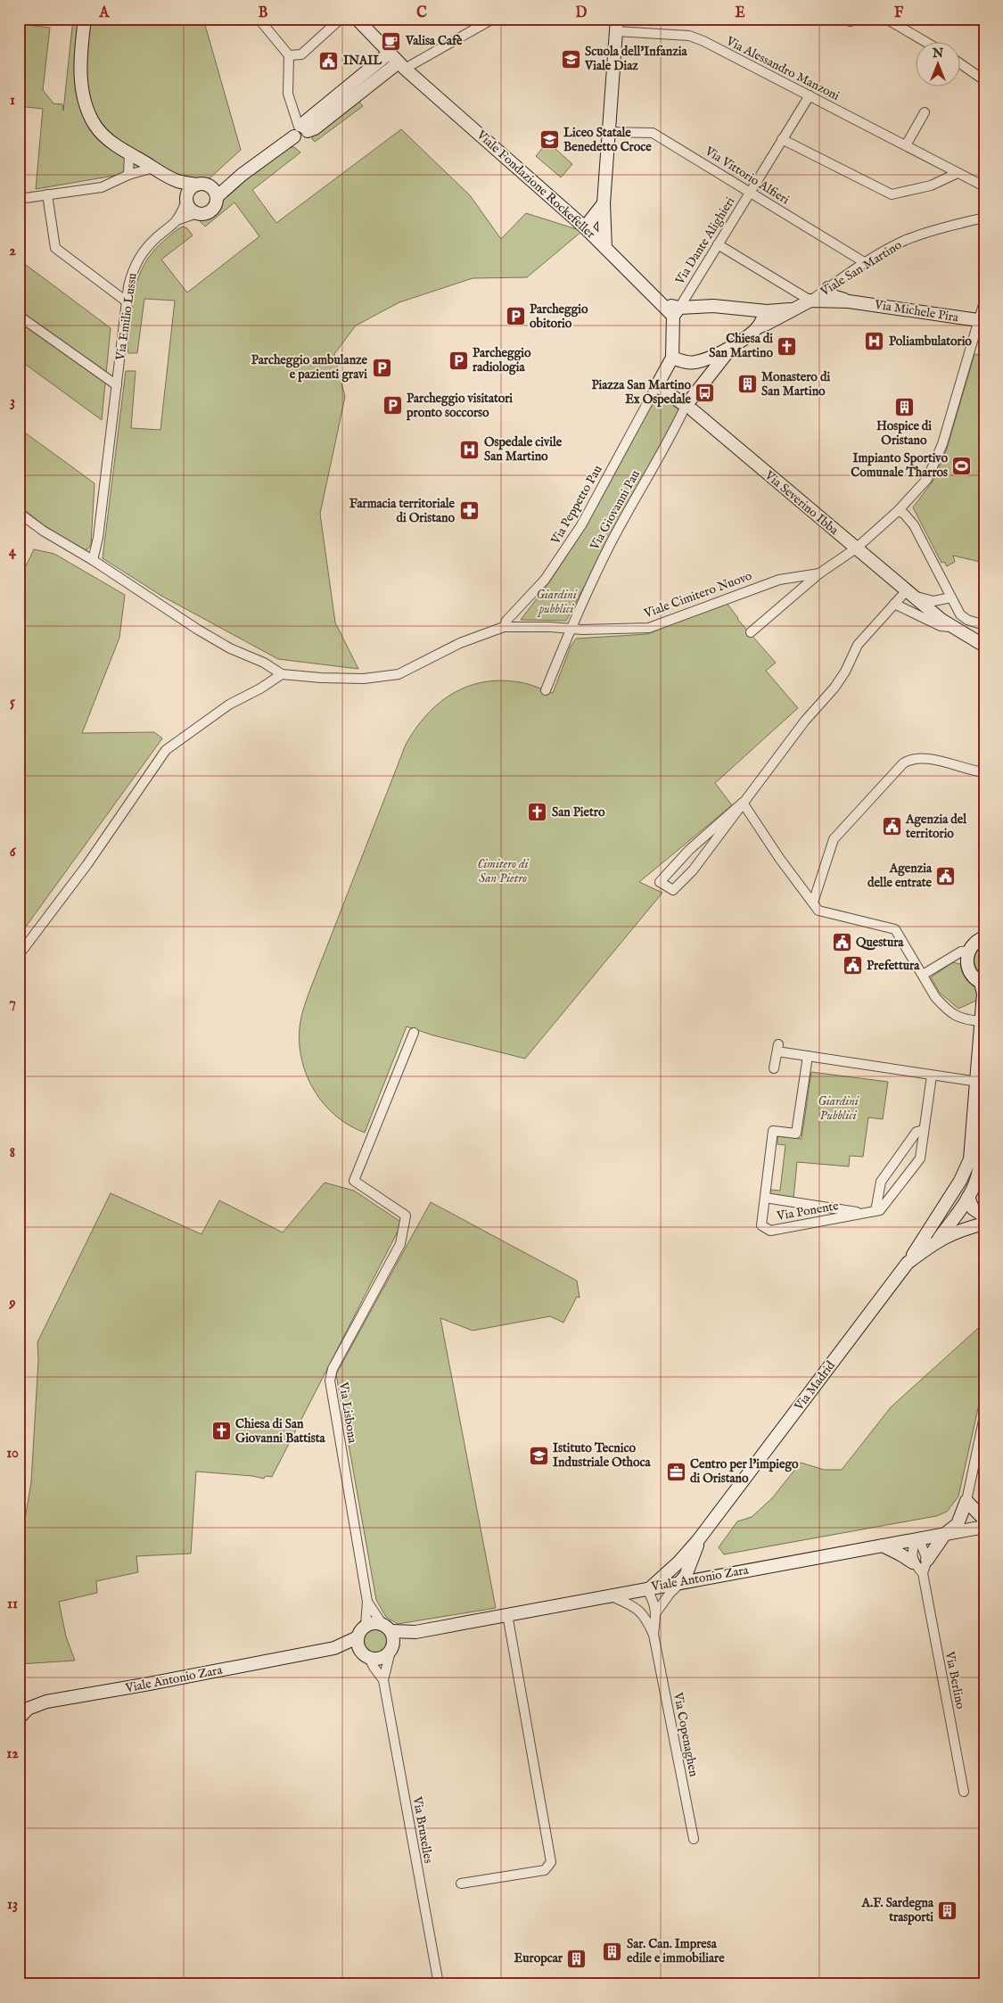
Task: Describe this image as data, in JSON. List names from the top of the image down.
{
  "streets": {
    "street": [
      "Via Alessandro Manzoni",
      "Via Vittorio Alfieri",
      "Viale Fondazione Rockefeller",
      "Via Dante Alighieri",
      "Viale San Martino",
      "Via Michele Pira",
      "Via Emilio Lussu",
      "Via Severino Ibba",
      "Via Peppetto Pau",
      "Via Giovanni Pau",
      "Viale Cimitero Nuovo",
      "Via Ponente",
      "Via Madrid",
      "Via Lisbona",
      "Viale Antonio Zara",
      "Via Berlino",
      "Via Copenaghen",
      "Via Bruxelles"
    ]
  },
  "crossings": [
    ["Via Alessandro Manzoni", "Via Dante Alighieri"],
    ["Via Vittorio Alfieri", "Via Dante Alighieri"],
    ["Via Vittorio Alfieri", "Viale San Martino"],
    ["Viale Fondazione Rockefeller", "Via Dante Alighieri"],
    ["Viale Fondazione Rockefeller", "Viale San Martino"],
    ["Viale San Martino", "Via Michele Pira"],
    ["Via Michele Pira", "Viale Cimitero Nuovo"],
    ["Via Severino Ibba", "Via Peppetto Pau"],
    ["Via Severino Ibba", "Via Giovanni Pau"],
    ["Via Severino Ibba", "Viale Cimitero Nuovo"],
    ["Via Peppetto Pau", "Viale Cimitero Nuovo"],
    ["Via Giovanni Pau", "Viale Cimitero Nuovo"],
    ["Via Madrid", "Viale Antonio Zara"],
    ["Via Madrid", "Via Copenaghen"],
    ["Via Lisbona", "Viale Antonio Zara"],
    ["Via Lisbona", "Via Bruxelles"],
    ["Viale Antonio Zara", "Via Copenaghen"],
    ["Viale Antonio Zara", "Via Bruxelles"]
  ],
  "parks": ["Giardini pubblici", "Cimitero di San Pietro", "Giardini Pubblici"],
  "places": {
    "cafe": ["Valisa Cafè"],
    "school or university": ["Scuola dell'Infanzia Viale Diaz", "Liceo Statale Benedetto Croce", "Istituto Tecnico Industriale Othoca"],
    "public building": [
      "INAIL",
      "Agenzia del territorio",
      "Agenzia delle entrate",
      "Questura",
      "Prefettura"
    ],
    "parking": [
      "Parcheggio obitorio",
      "Parcheggio radiologia",
      "Parcheggio ambulanze e pazienti gravi",
      "Parcheggio visitatori pronto soccorso"
    ],
    "hospital": ["Poliambulatorio", "Ospedale civile San Martino"],
    "church": ["Chiesa di San Martino", "San Pietro", "Chiesa di San Giovanni Battista"],
    "building": [
      "Monastero di San Martino",
      "Hospice di Oristano",
      "A.F. Sardegna trasporti",
      "Sar. Can. Impresa edile e immobiliare",
      "Europcar"
    ],
    "bus stop": ["Piazza San Martino Ex Ospedale"],
    "sports": ["Impianto Sportivo Comunale Tharros"],
    "pharmacy": ["Farmacia territoriale di Oristano"],
    "office": ["Centro per l'impiego di Oristano"]
  },
  "north": "top",
  "grid": {
    "columns": [
      "A",
      "B",
      "C",
      "D",
      "E",
      "F"
    ],
    "rows": [
      "1",
      "2",
      "3",
      "4",
      "5",
      "6",
      "7",
      "8",
      "9",
      "10",
      "11",
      "12",
      "13"
    ]
  }
}
